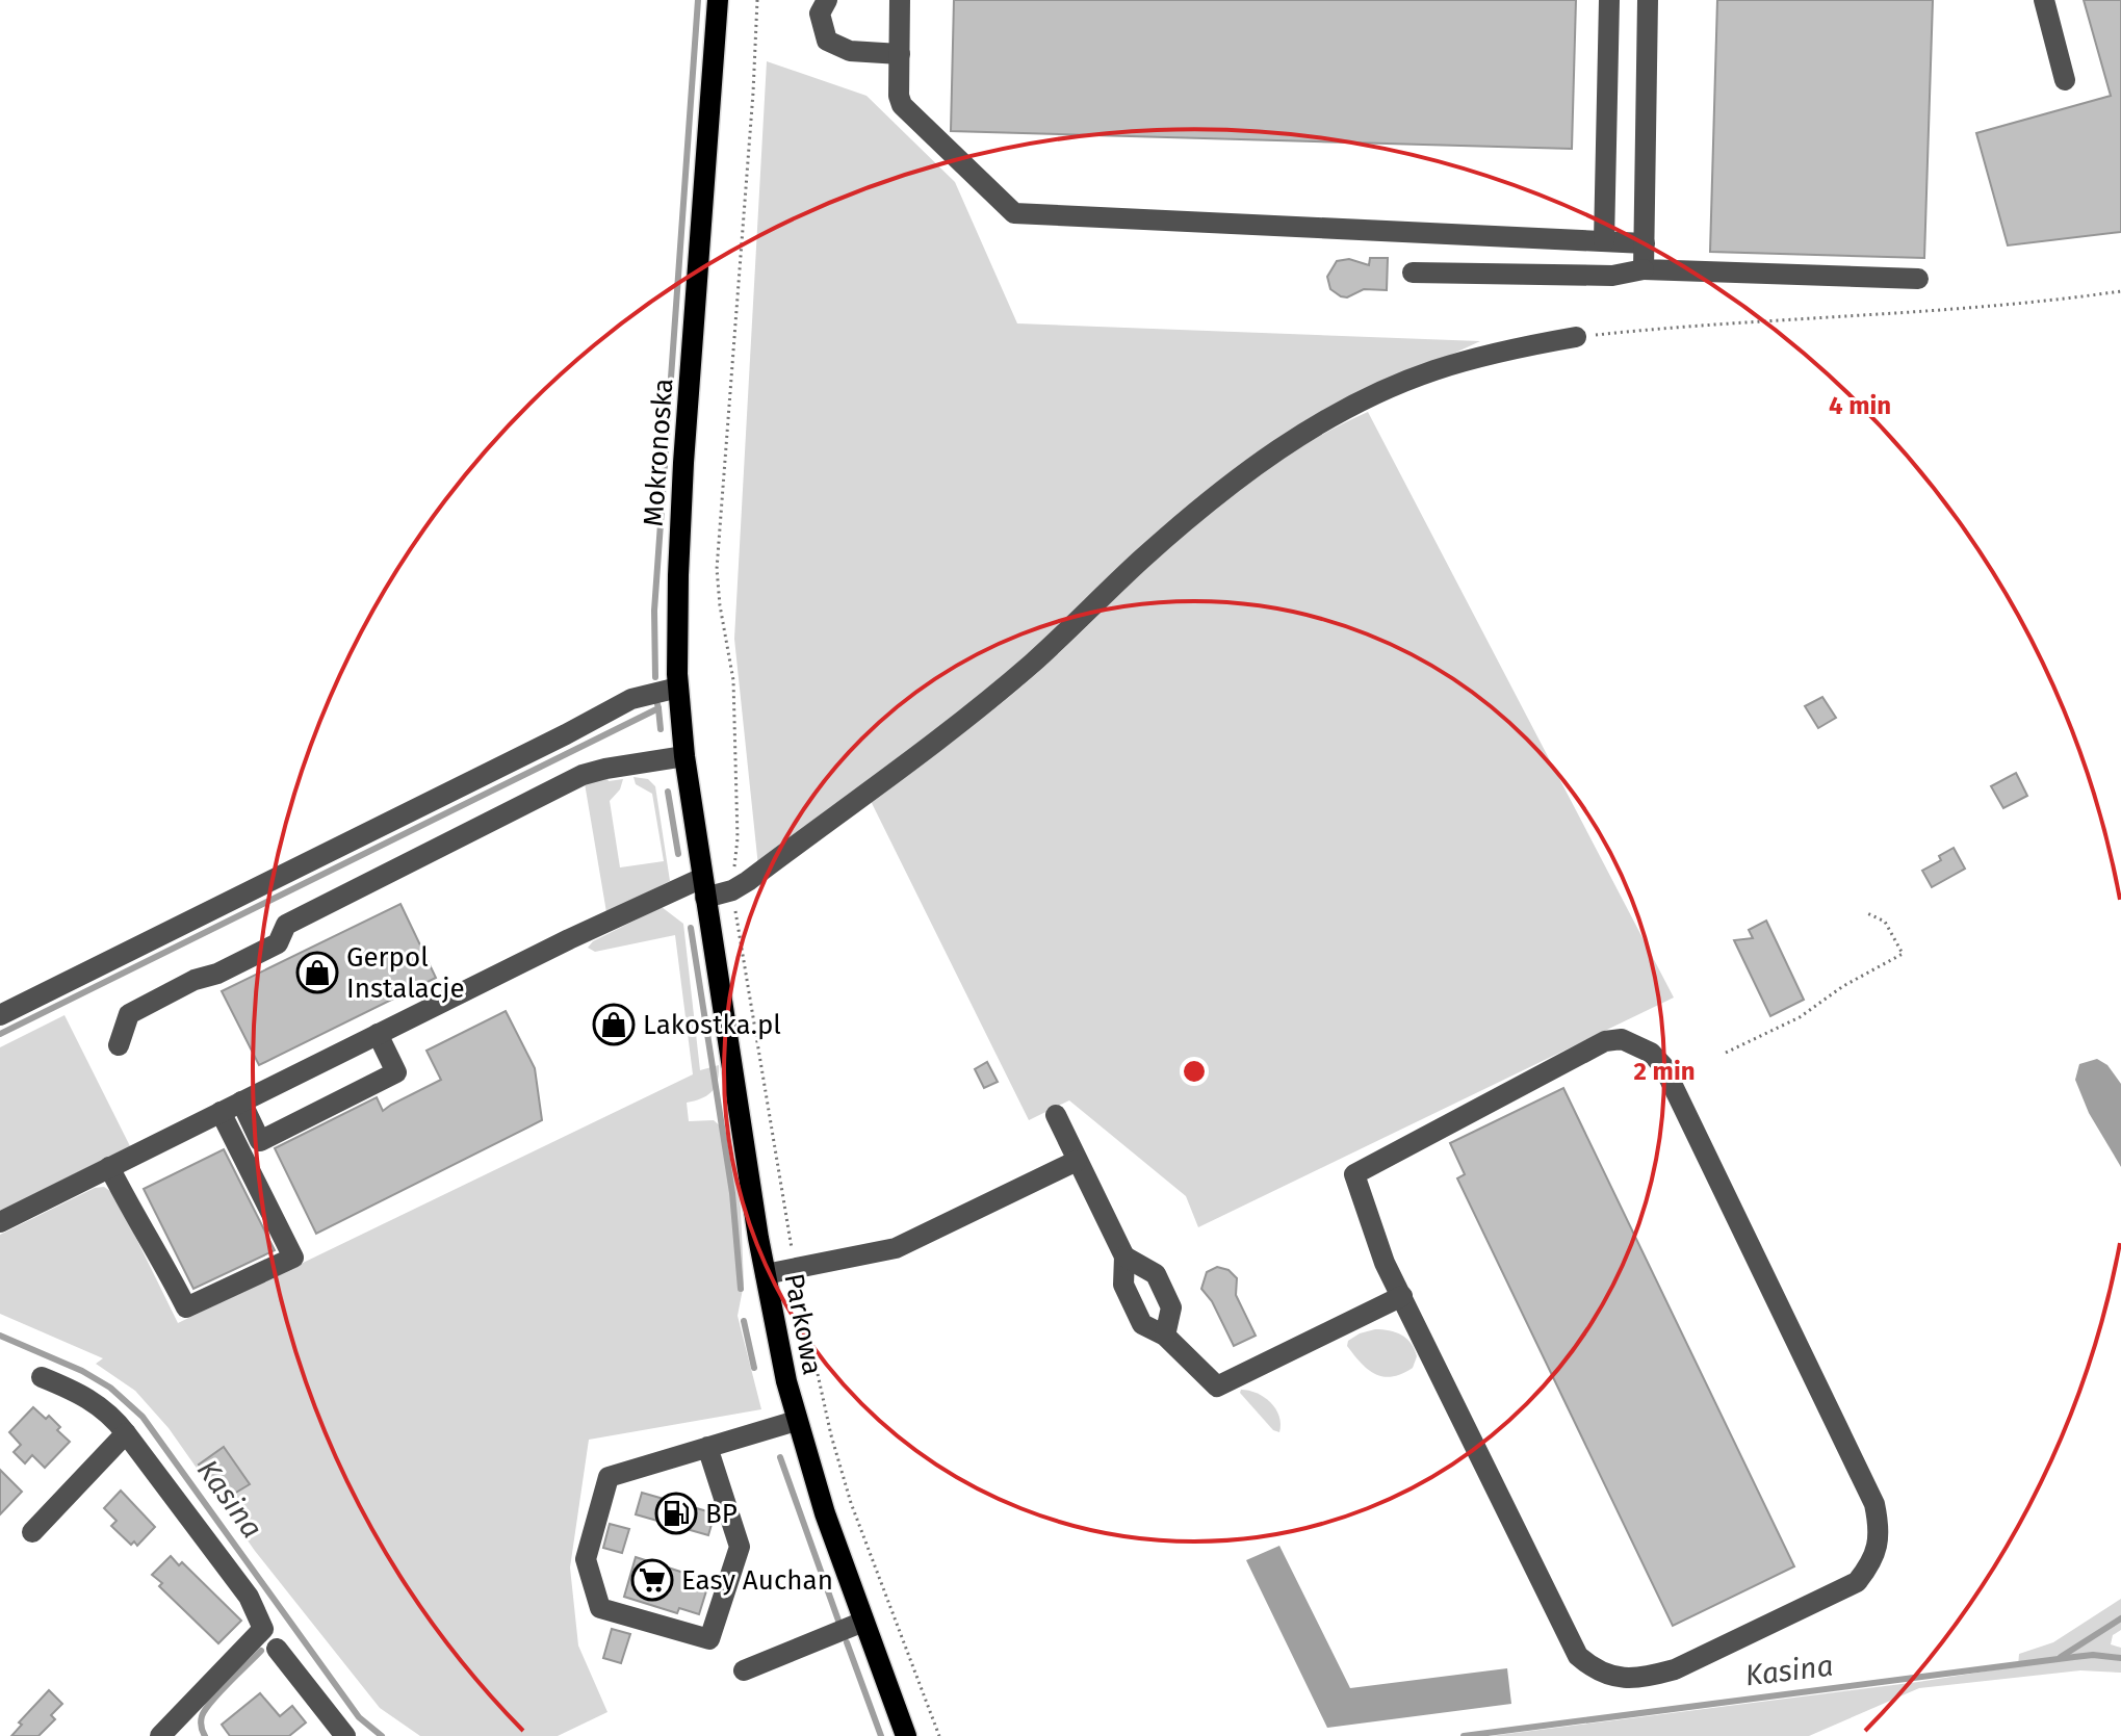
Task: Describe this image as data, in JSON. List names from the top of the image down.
{
  "streets": {
    "main road": ["Mokronoska", "Parkowa"]
  },
  "crossings": [
    ["Mokronoska", "Parkowa"]
  ],
  "water": ["Kasina"],
  "places": {
    "shop": ["Gerpol Instalacje", "Lakostka.pl"],
    "fuel station": ["BP"],
    "supermarket": ["Easy Auchan"]
  },
  "rings": ["4 min", "2 min"]
}
